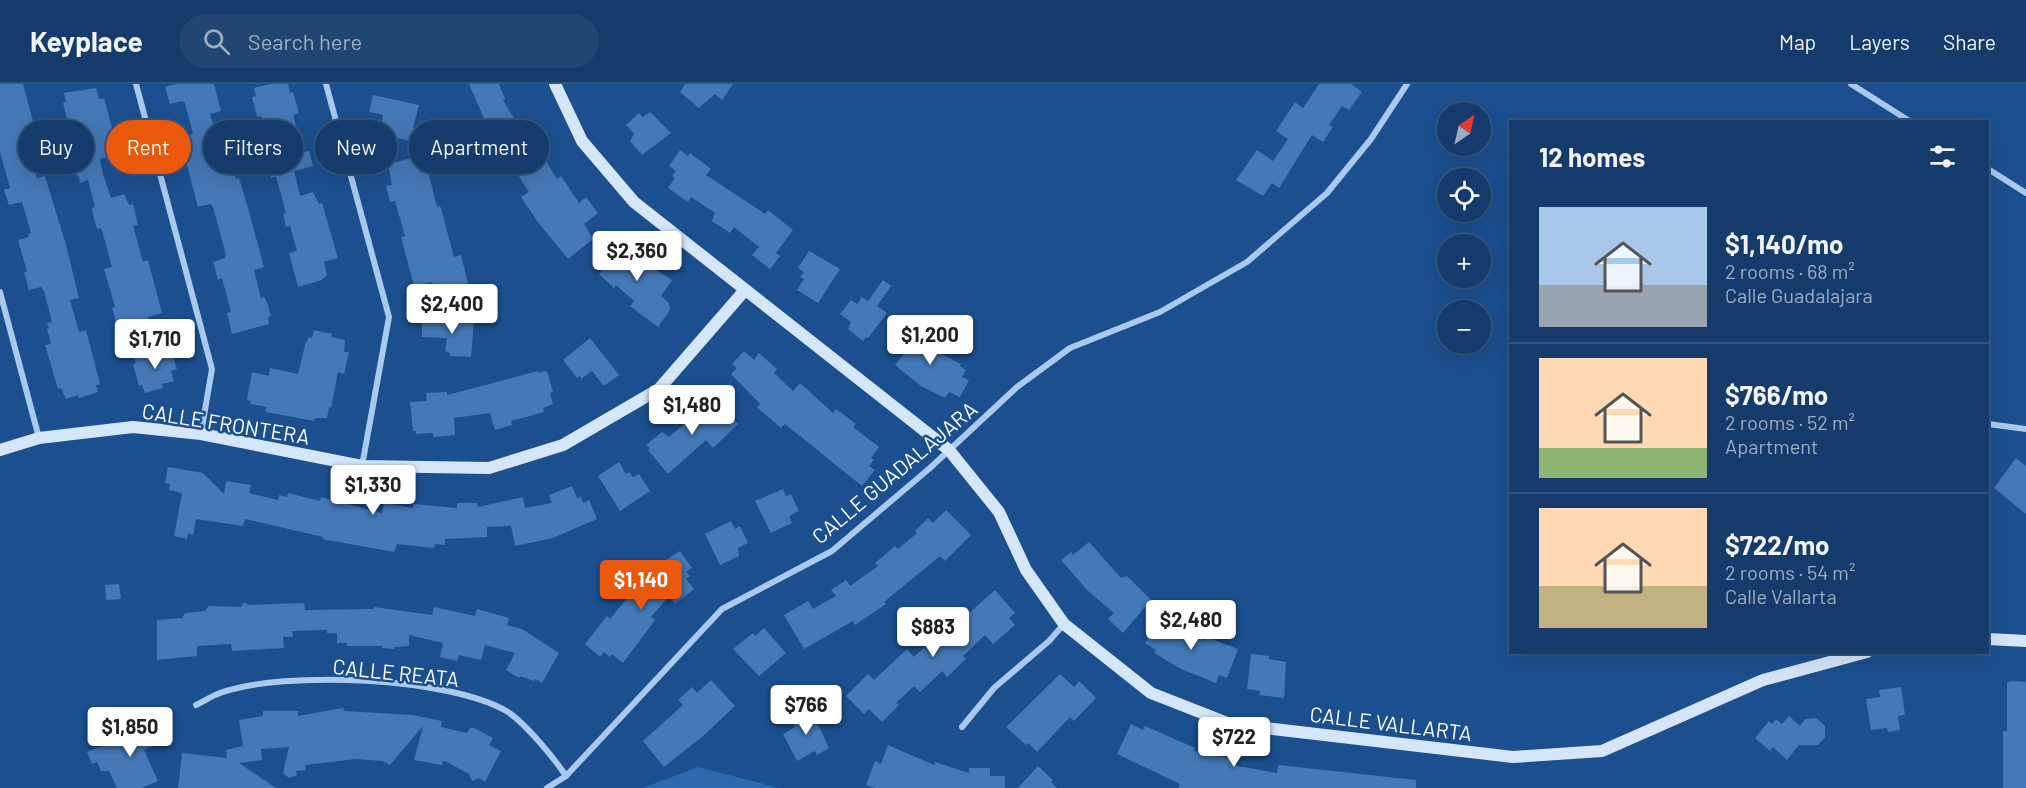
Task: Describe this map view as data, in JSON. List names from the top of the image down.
{
  "streets": {
    "street": [
      "CALLE FRONTERA",
      "CALLE GUADALAJARA",
      "CALLE REATA",
      "CALLE VALLARTA"
    ]
  },
  "crossings": [
    ["CALLE FRONTERA", "CALLE VALLARTA"],
    ["CALLE GUADALAJARA", "CALLE REATA"],
    ["CALLE GUADALAJARA", "CALLE VALLARTA"]
  ],
  "north": "top right",
  "page": {
    "header": "Keyplace",
    "search": "Search here",
    "nav": ["Map", "Layers", "Share"],
    "map_buttons": ["+", "−"],
    "chip": [
      "Buy",
      "Rent",
      "Filters",
      "New",
      "Apartment"
    ],
    "heading": "12 homes",
    "list": [
      {
        "name": "$1,140/mo",
        "note": "2 rooms · 68 m² · Calle Guadalajara"
      },
      {
        "name": "$766/mo",
        "note": "2 rooms · 52 m² · Apartment"
      },
      {
        "name": "$722/mo",
        "note": "2 rooms · 54 m² · Calle Vallarta"
      }
    ],
    "price": [
      "$2,360",
      "$2,400",
      "$1,200",
      "$1,710",
      "$1,480",
      "$1,330",
      "$1,140",
      "$2,480",
      "$883",
      "$766",
      "$1,850",
      "$722"
    ]
  }
}
